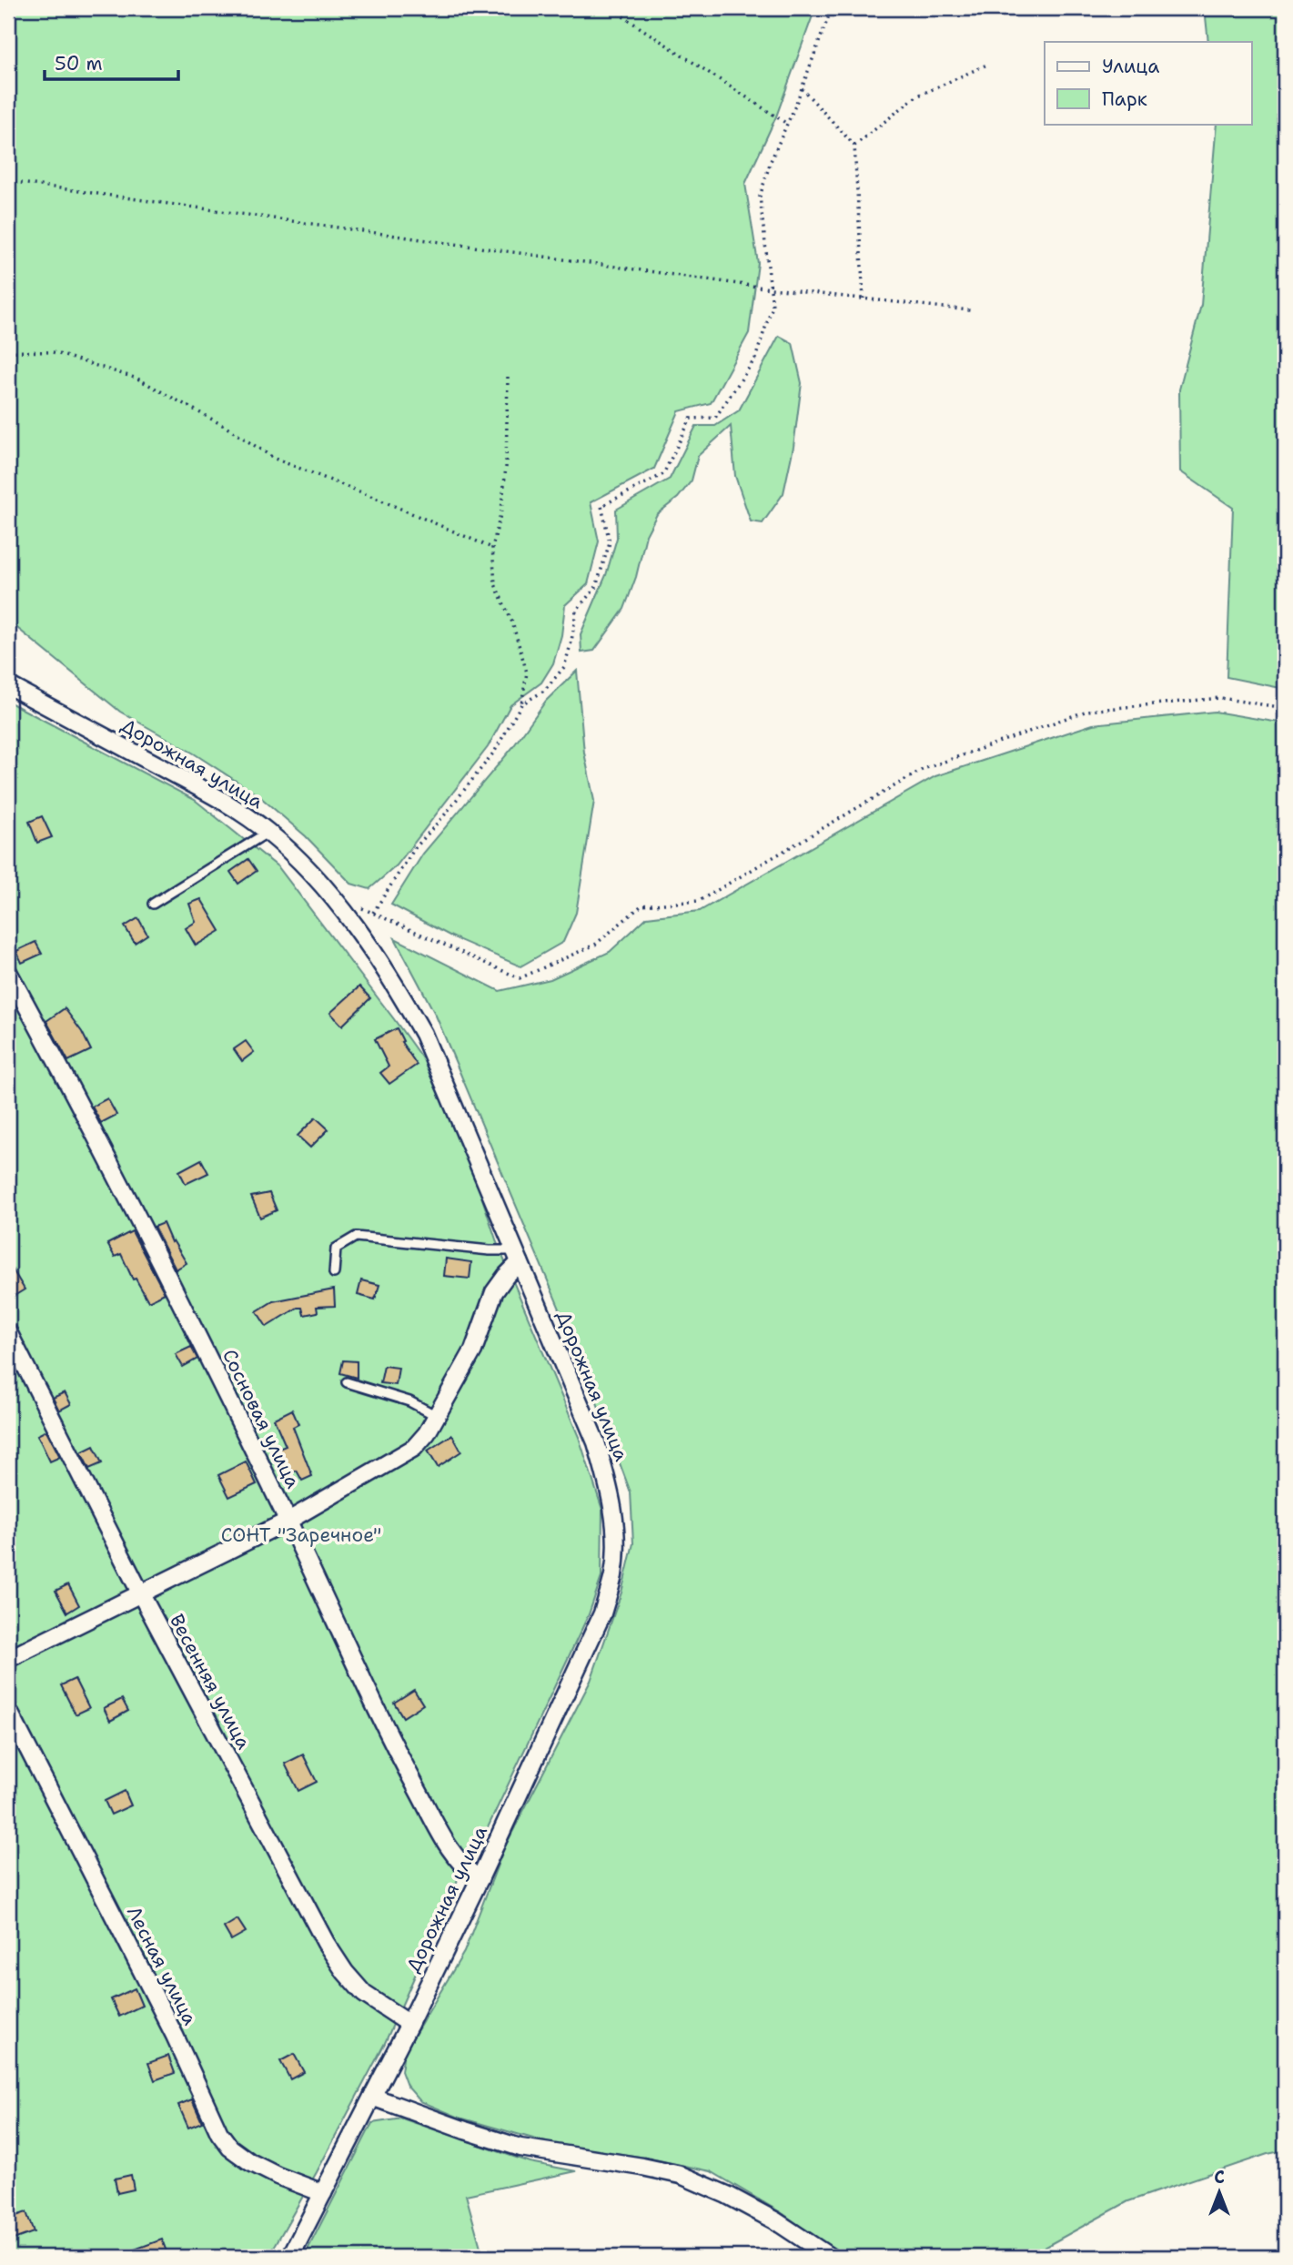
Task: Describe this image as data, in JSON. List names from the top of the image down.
{
  "streets": {
    "street": [
      "Дорожная улица",
      "Сосновая улица",
      "Весенняя улица",
      "Лесная улица"
    ]
  },
  "crossings": [
    ["Дорожная улица", "Сосновая улица"],
    ["Дорожная улица", "Весенняя улица"],
    ["Дорожная улица", "Лесная улица"]
  ],
  "parks": ["СОНТ \"Заречное\""],
  "legend": ["Улица", "Парк"],
  "scale_bar": "50 m",
  "north": "top"
}
